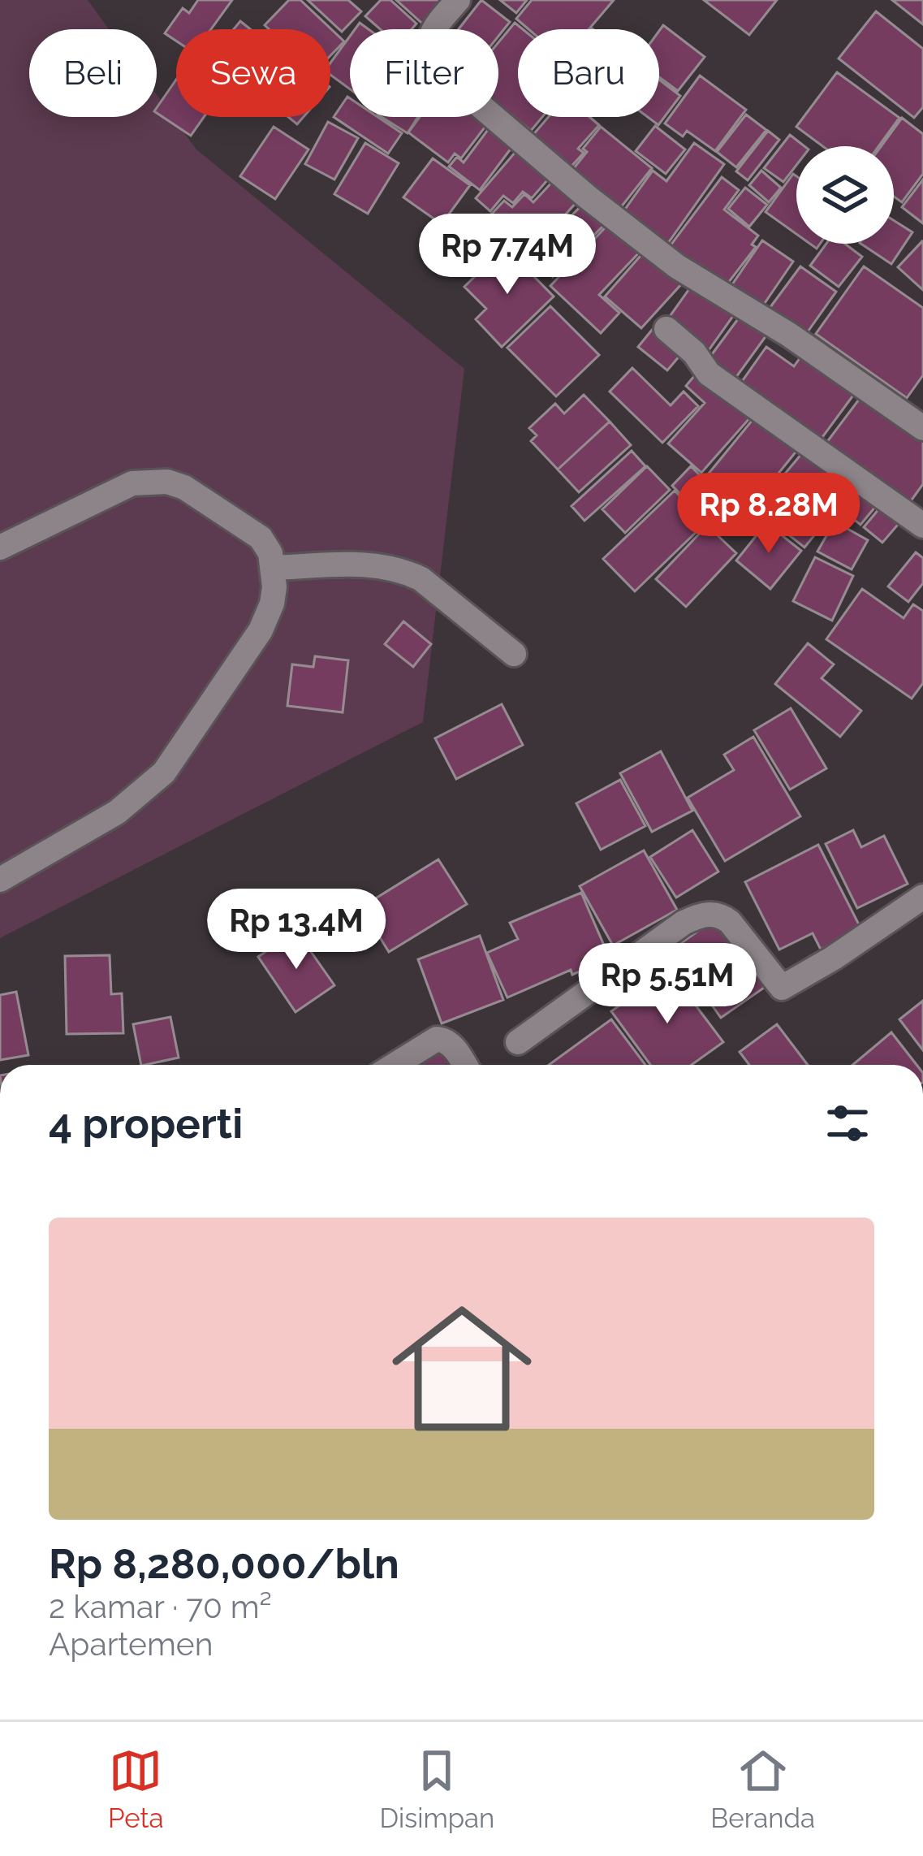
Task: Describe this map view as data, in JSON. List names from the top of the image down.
{
  "page": {
    "chip": [
      "Beli",
      "Sewa",
      "Filter",
      "Baru"
    ],
    "price": [
      "Rp 7.74M",
      "Rp 8.28M",
      "Rp 13.4M",
      "Rp 5.51M"
    ],
    "heading": "4 properti",
    "list": [
      {
        "name": "Rp 8,280,000/bln",
        "note": "2 kamar · 70 m² · Apartemen"
      }
    ],
    "tabs": ["Peta", "Disimpan", "Beranda"]
  }
}
